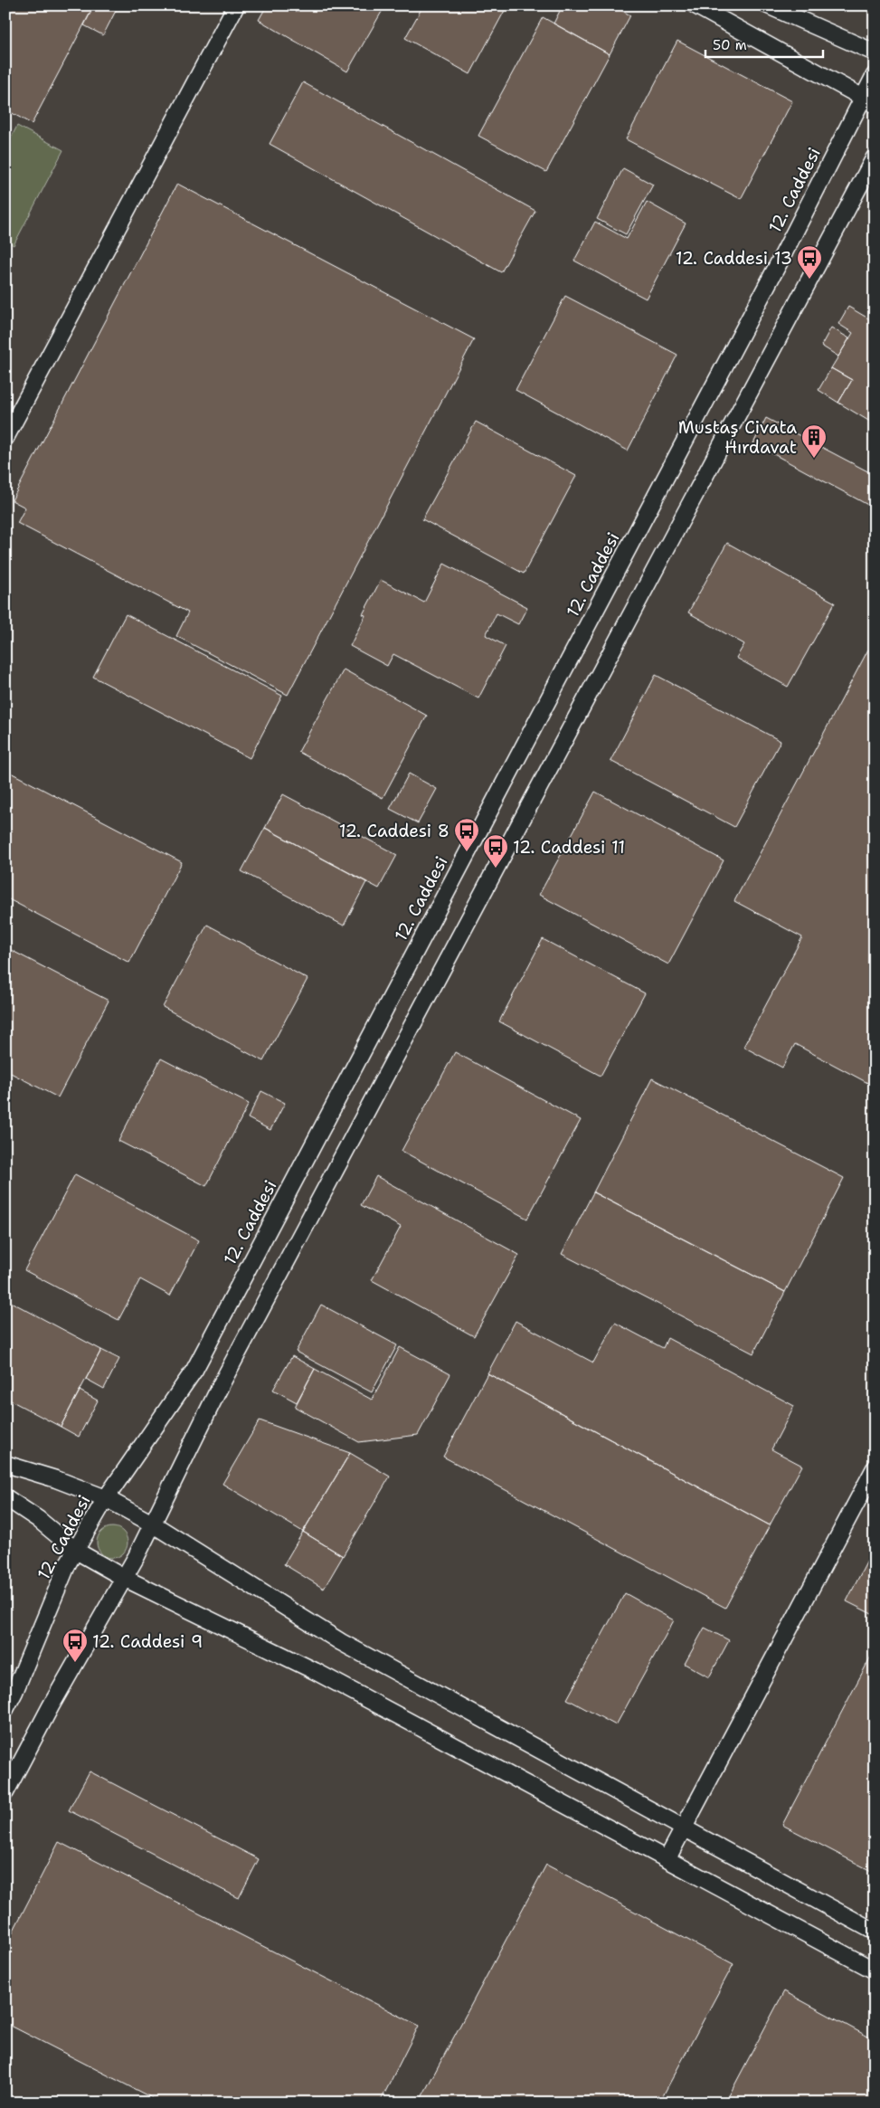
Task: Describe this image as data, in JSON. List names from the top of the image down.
{
  "streets": {
    "street": ["12. Caddesi"]
  },
  "places": {
    "bus stop": [
      "12. Caddesi 13",
      "12. Caddesi 8",
      "12. Caddesi 11",
      "12. Caddesi 9"
    ],
    "building": ["Mustaş Civata Hırdavat"]
  },
  "scale_bar": "50 m"
}
